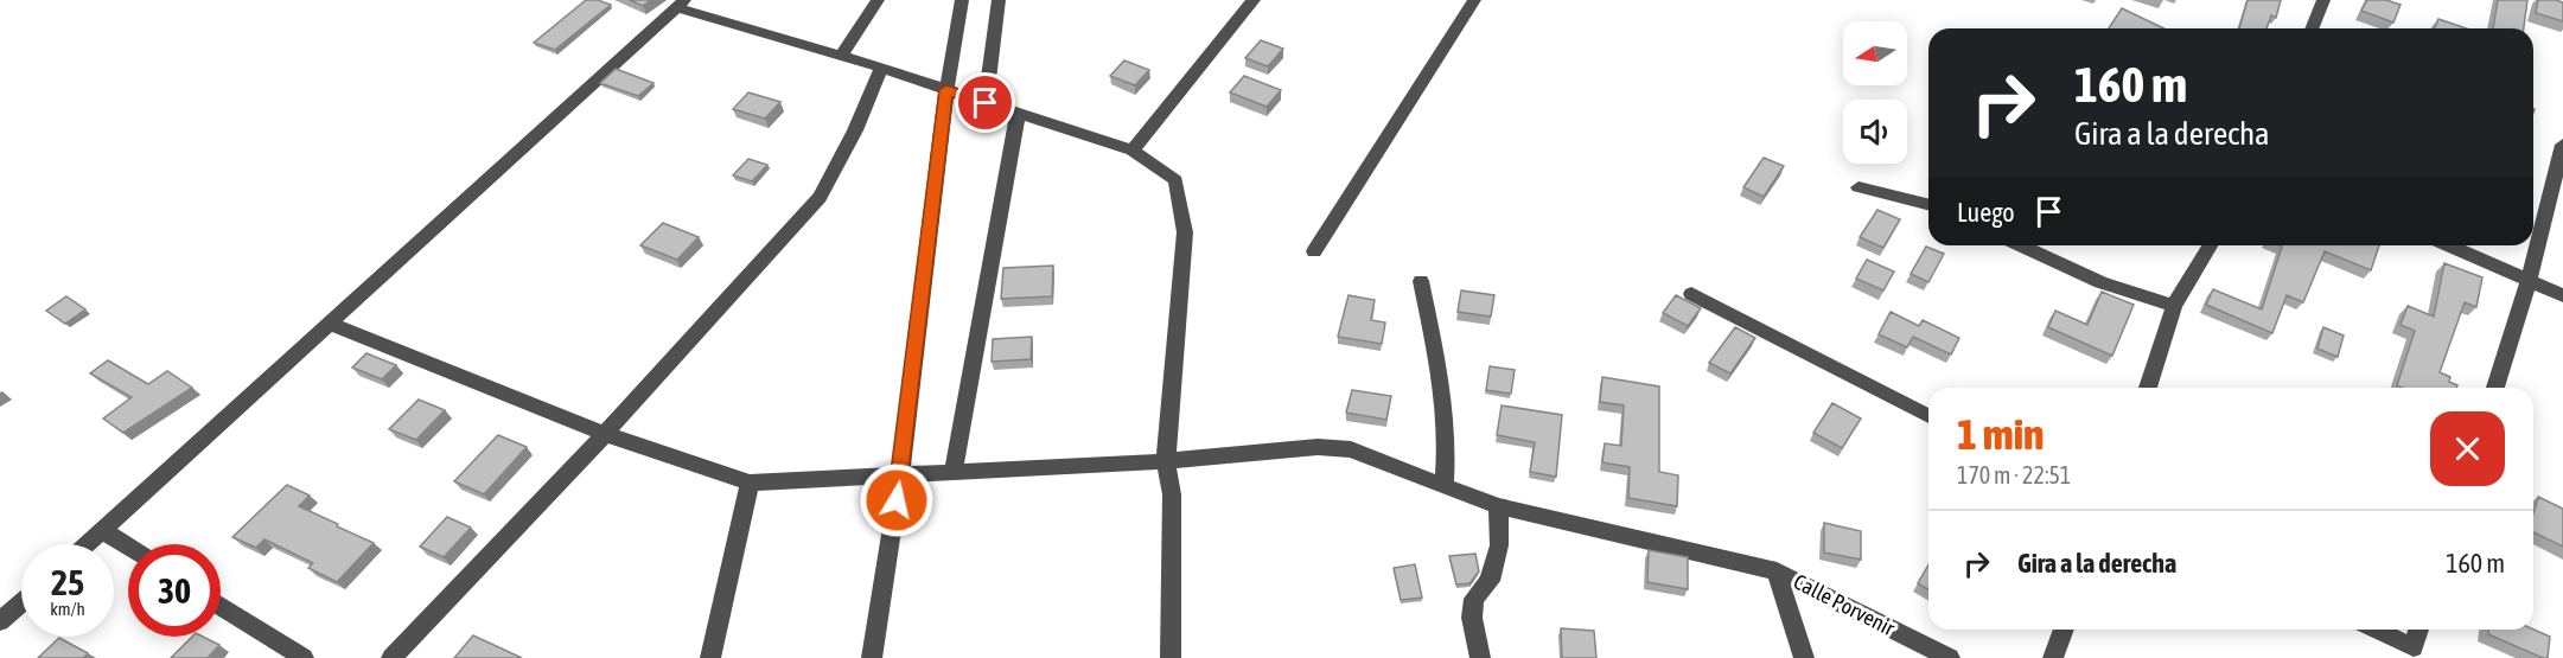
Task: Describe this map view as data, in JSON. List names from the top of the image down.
{
  "streets": {
    "street": ["Calle Porvenir"]
  },
  "north": "left",
  "page": {
    "turn": ["160 m", "Gira a la derecha"],
    "then": "Luego",
    "heading": ["1 min", "170 m · 22:51"],
    "list": [
      {
        "name": "Gira a la derecha",
        "value": "160 m"
      }
    ],
    "speed": "25 km/h",
    "limit": "30"
  }
}
